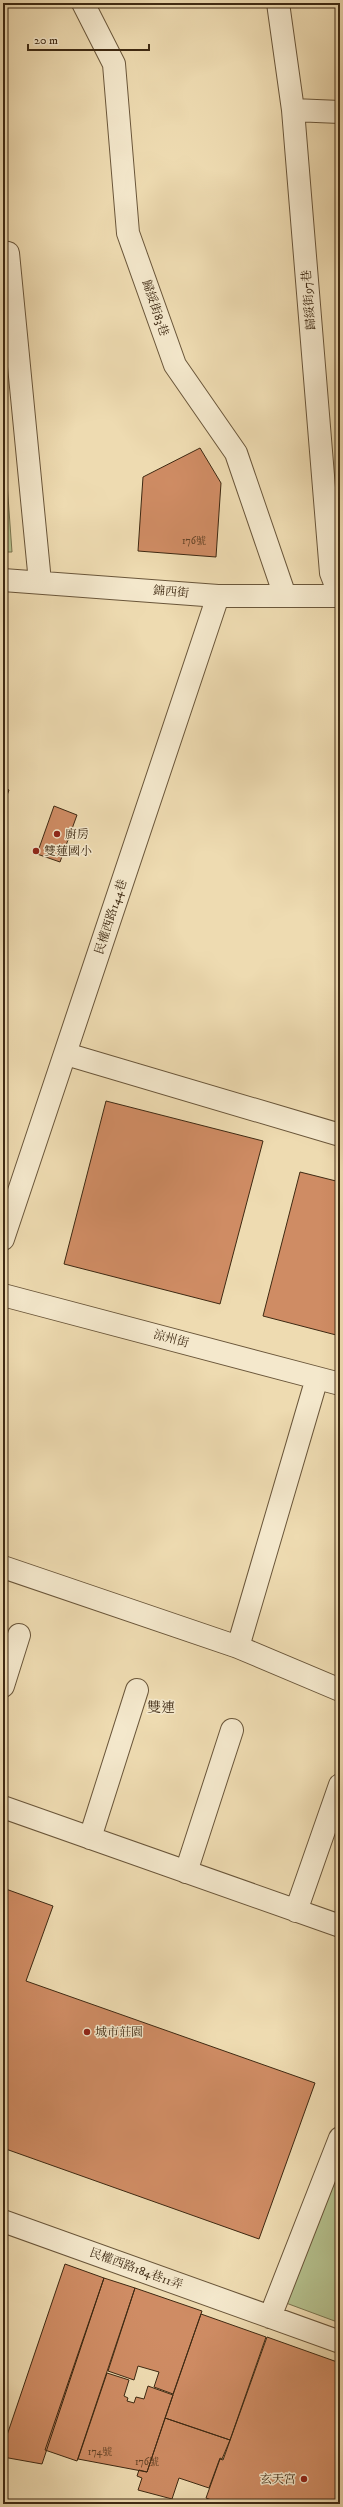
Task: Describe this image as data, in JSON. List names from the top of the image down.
{
  "streets": {
    "street": [
      "歸綏街97巷",
      "歸綏街83巷",
      "錦西街",
      "民權西路144巷",
      "涼州街",
      "民權西路184巷11弄"
    ]
  },
  "crossings": [
    ["歸綏街97巷", "錦西街"],
    ["歸綏街83巷", "錦西街"],
    ["錦西街", "民權西路144巷"]
  ],
  "districts": ["雙連"],
  "places": [
    "廚房",
    "雙蓮國小",
    "城市莊園",
    "玄天宮"
  ],
  "house_numbers": ["176號", "174號", "176號"],
  "scale_bar": "20 m"
}
